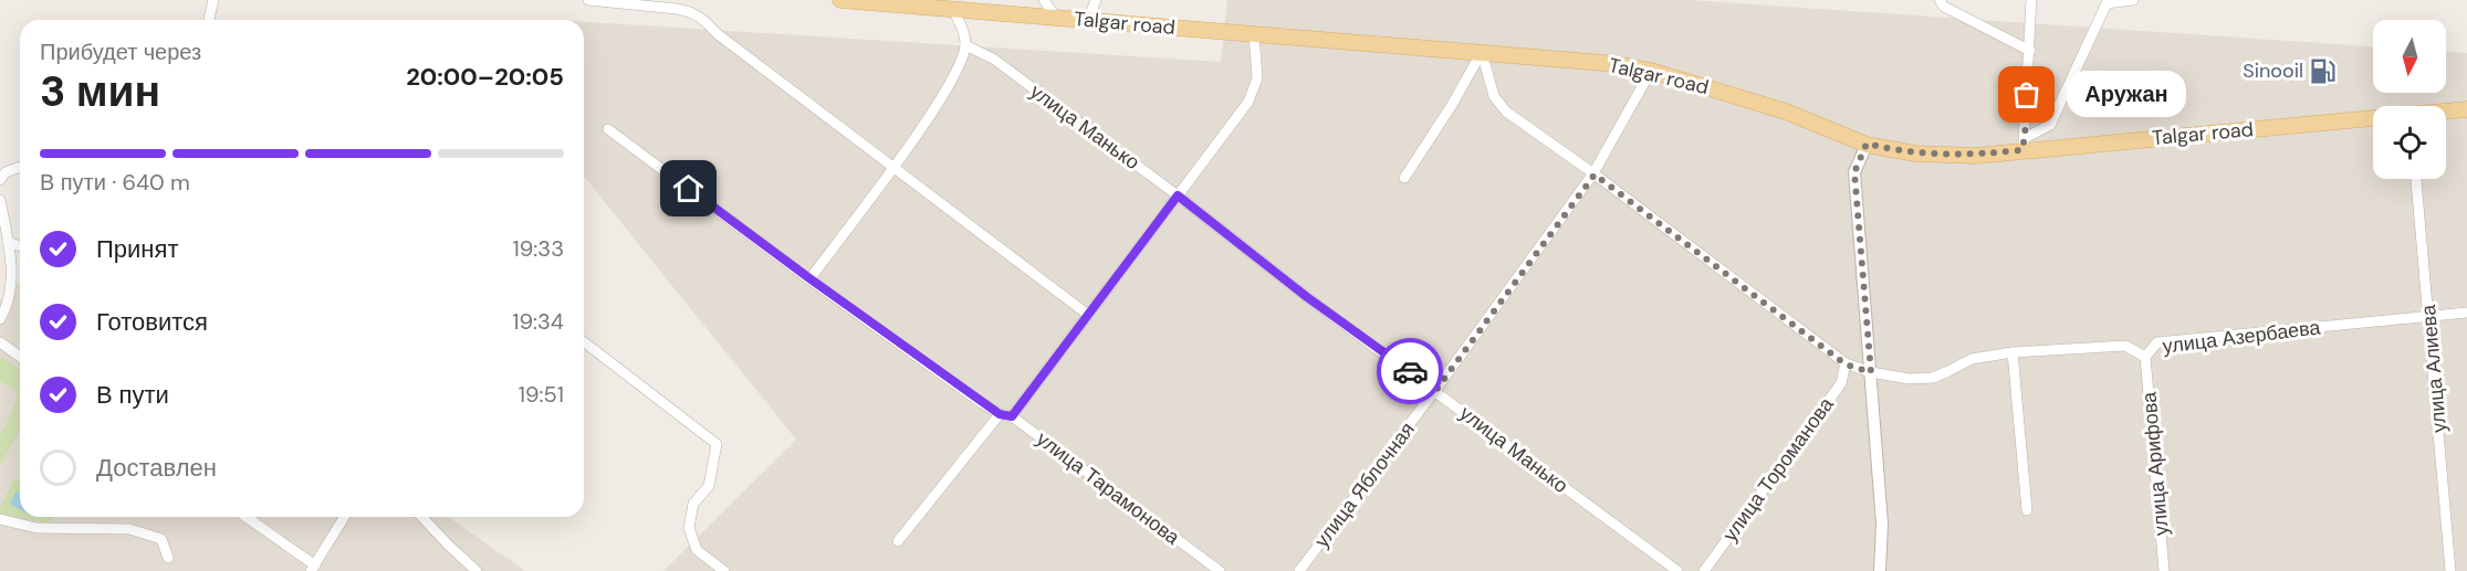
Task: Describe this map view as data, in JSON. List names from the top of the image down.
{
  "streets": {
    "main road": ["Talgar road"],
    "street": [
      "улица Манько",
      "улица Азербаева",
      "улица Алиева",
      "улица Арифова",
      "улица Тороманова",
      "улица Яблочная",
      "улица Тарамонова"
    ]
  },
  "crossings": [
    ["Talgar road", "улица Яблочная"],
    ["улица Манько", "улица Яблочная"],
    ["улица Азербаева", "улица Алиева"],
    ["улица Азербаева", "улица Арифова"],
    ["улица Азербаева", "улица Тороманова"]
  ],
  "places": {
    "fuel station": ["Sinooil"],
    "other": ["Аружан"]
  },
  "north": "bottom",
  "page": {
    "heading": ["3 мин", "Прибудет через", "20:00–20:05"],
    "bubble": "Аружан",
    "bar": "В пути · 640 m",
    "list": [
      ["Принят", "19:33"],
      ["Готовится", "19:34"],
      ["В пути", "19:51"],
      "Доставлен"
    ]
  }
}
